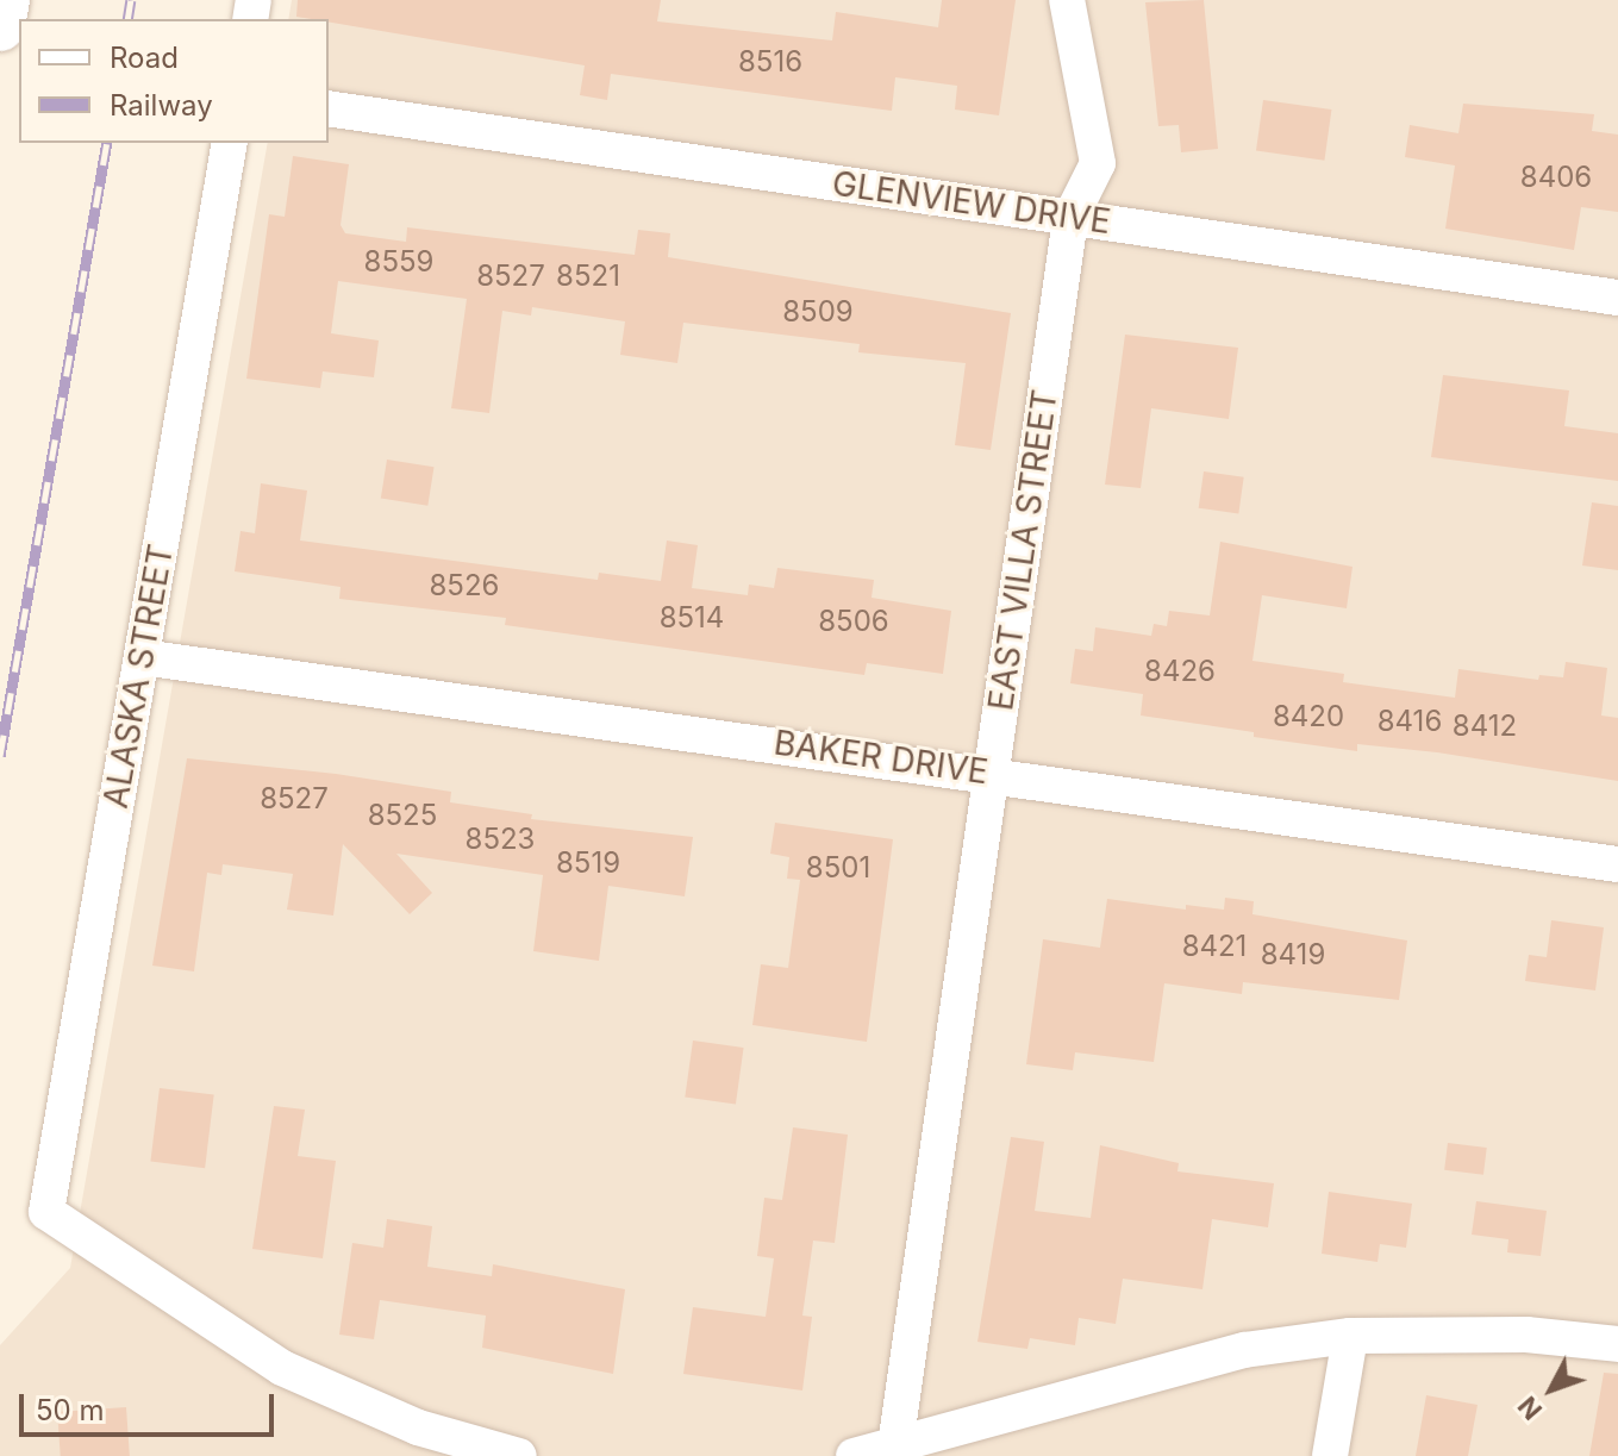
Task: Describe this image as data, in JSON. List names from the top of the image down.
{
  "streets": {
    "street": [
      "GLENVIEW DRIVE",
      "EAST VILLA STREET",
      "ALASKA STREET",
      "BAKER DRIVE"
    ]
  },
  "crossings": [
    ["GLENVIEW DRIVE", "EAST VILLA STREET"],
    ["EAST VILLA STREET", "BAKER DRIVE"],
    ["ALASKA STREET", "BAKER DRIVE"]
  ],
  "house_numbers": [
    "8516",
    "8406",
    "8559",
    "8527",
    "8521",
    "8509",
    "8526",
    "8514",
    "8506",
    "8426",
    "8420",
    "8416",
    "8412",
    "8527",
    "8525",
    "8523",
    "8519",
    "8501",
    "8421",
    "8419"
  ],
  "legend": ["Road", "Railway"],
  "scale_bar": "50 m",
  "north": "bottom left"
}
